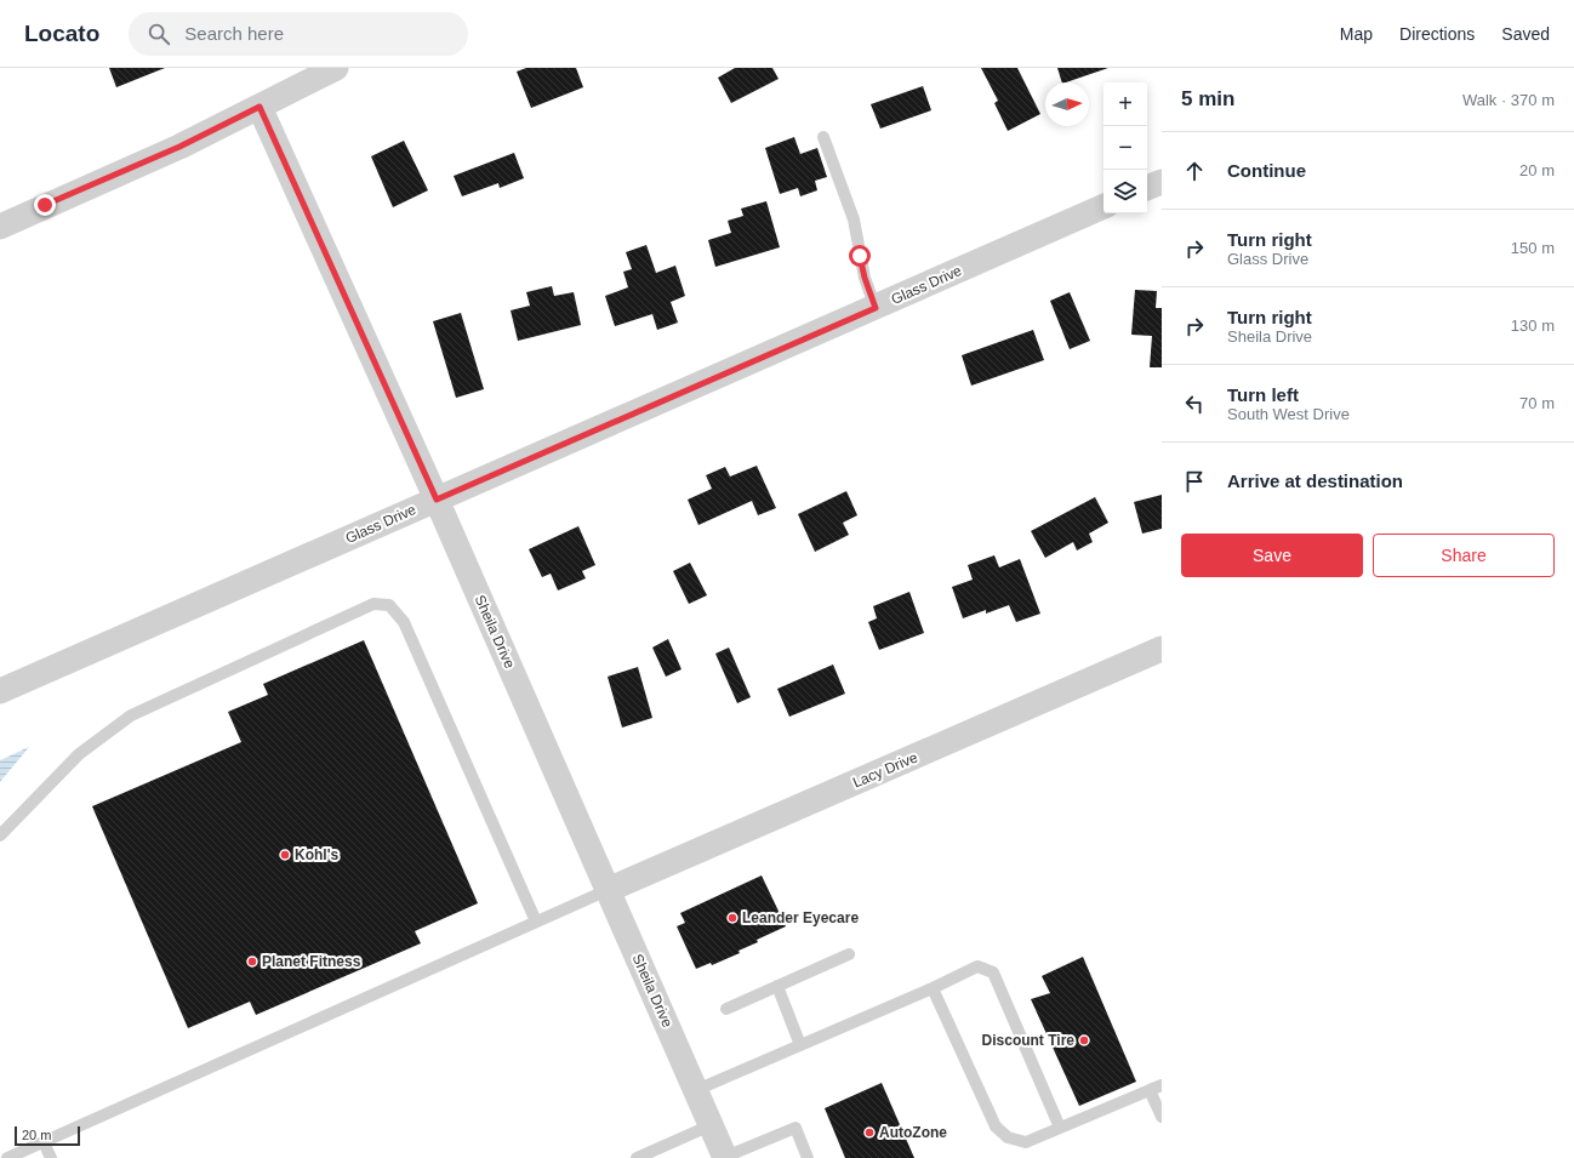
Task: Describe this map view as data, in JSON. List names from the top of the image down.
{
  "streets": {
    "street": ["Glass Drive", "Sheila Drive", "Lacy Drive"]
  },
  "crossings": [
    ["Glass Drive", "Sheila Drive"],
    ["Sheila Drive", "Lacy Drive"]
  ],
  "places": [
    "Kohl's",
    "Leander Eyecare",
    "Planet Fitness",
    "Discount Tire",
    "AutoZone"
  ],
  "scale_bar": "20 m",
  "north": "right",
  "page": {
    "header": "Locato",
    "search": "Search here",
    "nav": ["Map", "Directions", "Saved"],
    "heading": ["5 min", "Walk · 370 m"],
    "map_buttons": ["+", "−"],
    "list": [
      ["Continue", "20 m"],
      ["Turn right", "Glass Drive", "150 m"],
      ["Turn right", "Sheila Drive", "130 m"],
      ["Turn left", "South West Drive", "70 m"],
      "Arrive at destination"
    ],
    "buttons": ["Save", "Share"],
    "scale": "20 m"
  }
}
